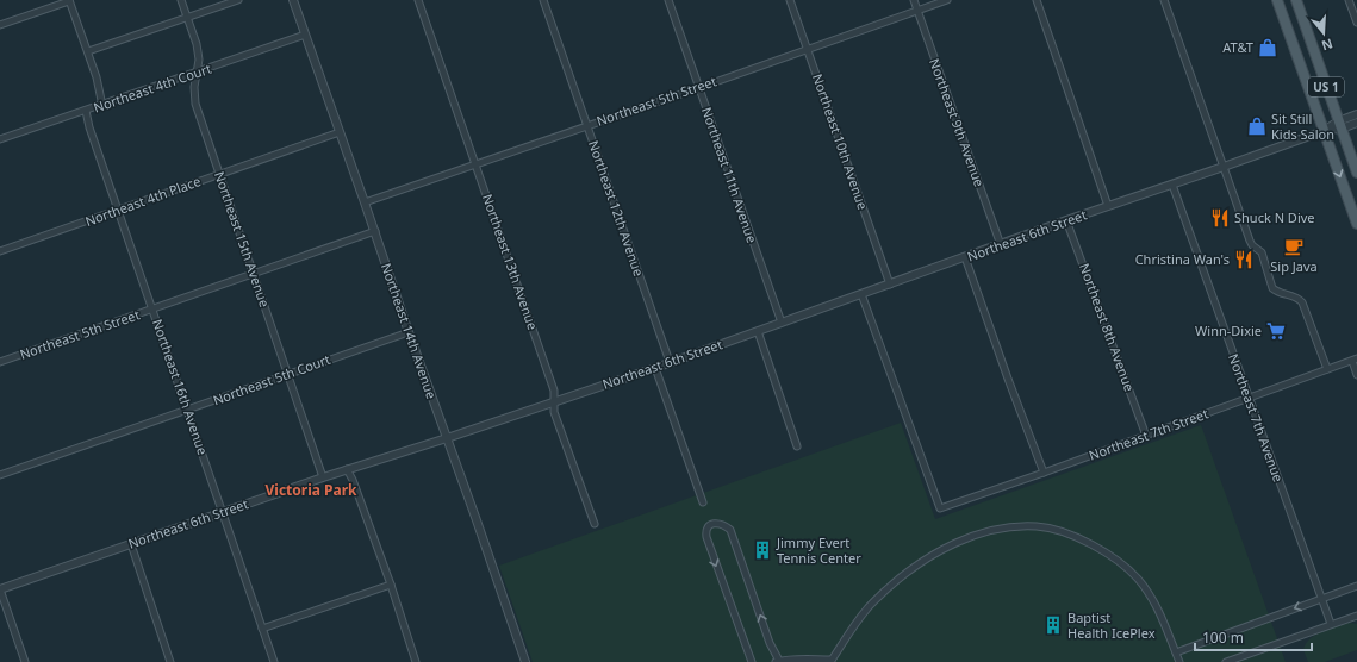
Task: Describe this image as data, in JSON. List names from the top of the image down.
{
  "streets": {
    "main road": ["US 1"],
    "street": [
      "Northeast 4th Court",
      "Northeast 5th Street",
      "Northeast 9th Avenue",
      "Northeast 10th Avenue",
      "Northeast 11th Avenue",
      "Northeast 4th Place",
      "Northeast 12th Avenue",
      "Northeast 6th Street",
      "Northeast 15th Avenue",
      "Northeast 13th Avenue",
      "Northeast 8th Avenue",
      "Northeast 14th Avenue",
      "Northeast 5th Court",
      "Northeast 16th Avenue",
      "Northeast 7th Avenue",
      "Northeast 7th Street"
    ]
  },
  "crossings": [
    ["US 1", "Northeast 6th Street"],
    ["Northeast 4th Court", "Northeast 15th Avenue"],
    ["Northeast 4th Court", "Northeast 14th Avenue"],
    ["Northeast 4th Court", "Northeast 16th Avenue"],
    ["Northeast 5th Street", "Northeast 9th Avenue"],
    ["Northeast 5th Street", "Northeast 10th Avenue"],
    ["Northeast 5th Street", "Northeast 11th Avenue"],
    ["Northeast 5th Street", "Northeast 12th Avenue"],
    ["Northeast 5th Street", "Northeast 15th Avenue"],
    ["Northeast 5th Street", "Northeast 13th Avenue"],
    ["Northeast 5th Street", "Northeast 14th Avenue"],
    ["Northeast 5th Street", "Northeast 16th Avenue"],
    ["Northeast 9th Avenue", "Northeast 6th Street"],
    ["Northeast 10th Avenue", "Northeast 6th Street"],
    ["Northeast 11th Avenue", "Northeast 6th Street"],
    ["Northeast 4th Place", "Northeast 15th Avenue"],
    ["Northeast 4th Place", "Northeast 14th Avenue"],
    ["Northeast 4th Place", "Northeast 16th Avenue"],
    ["Northeast 12th Avenue", "Northeast 6th Street"],
    ["Northeast 6th Street", "Northeast 15th Avenue"],
    ["Northeast 6th Street", "Northeast 13th Avenue"],
    ["Northeast 6th Street", "Northeast 8th Avenue"],
    ["Northeast 6th Street", "Northeast 14th Avenue"],
    ["Northeast 6th Street", "Northeast 16th Avenue"],
    ["Northeast 6th Street", "Northeast 7th Avenue"],
    ["Northeast 6th Street", "Northeast 7th Street"],
    ["Northeast 15th Avenue", "Northeast 5th Court"],
    ["Northeast 8th Avenue", "Northeast 7th Street"],
    ["Northeast 14th Avenue", "Northeast 5th Court"],
    ["Northeast 5th Court", "Northeast 16th Avenue"],
    ["Northeast 7th Avenue", "Northeast 7th Street"]
  ],
  "districts": ["Victoria Park"],
  "places": {
    "shop": ["AT&T", "Sit Still Kids Salon"],
    "restaurant": ["Shuck N Dive", "Christina Wan's"],
    "cafe": ["Sip Java"],
    "supermarket": ["Winn-Dixie"],
    "building": ["Jimmy Evert Tennis Center", "Baptist Health IcePlex"]
  },
  "scale_bar": "100 m",
  "north": "bottom"
}
